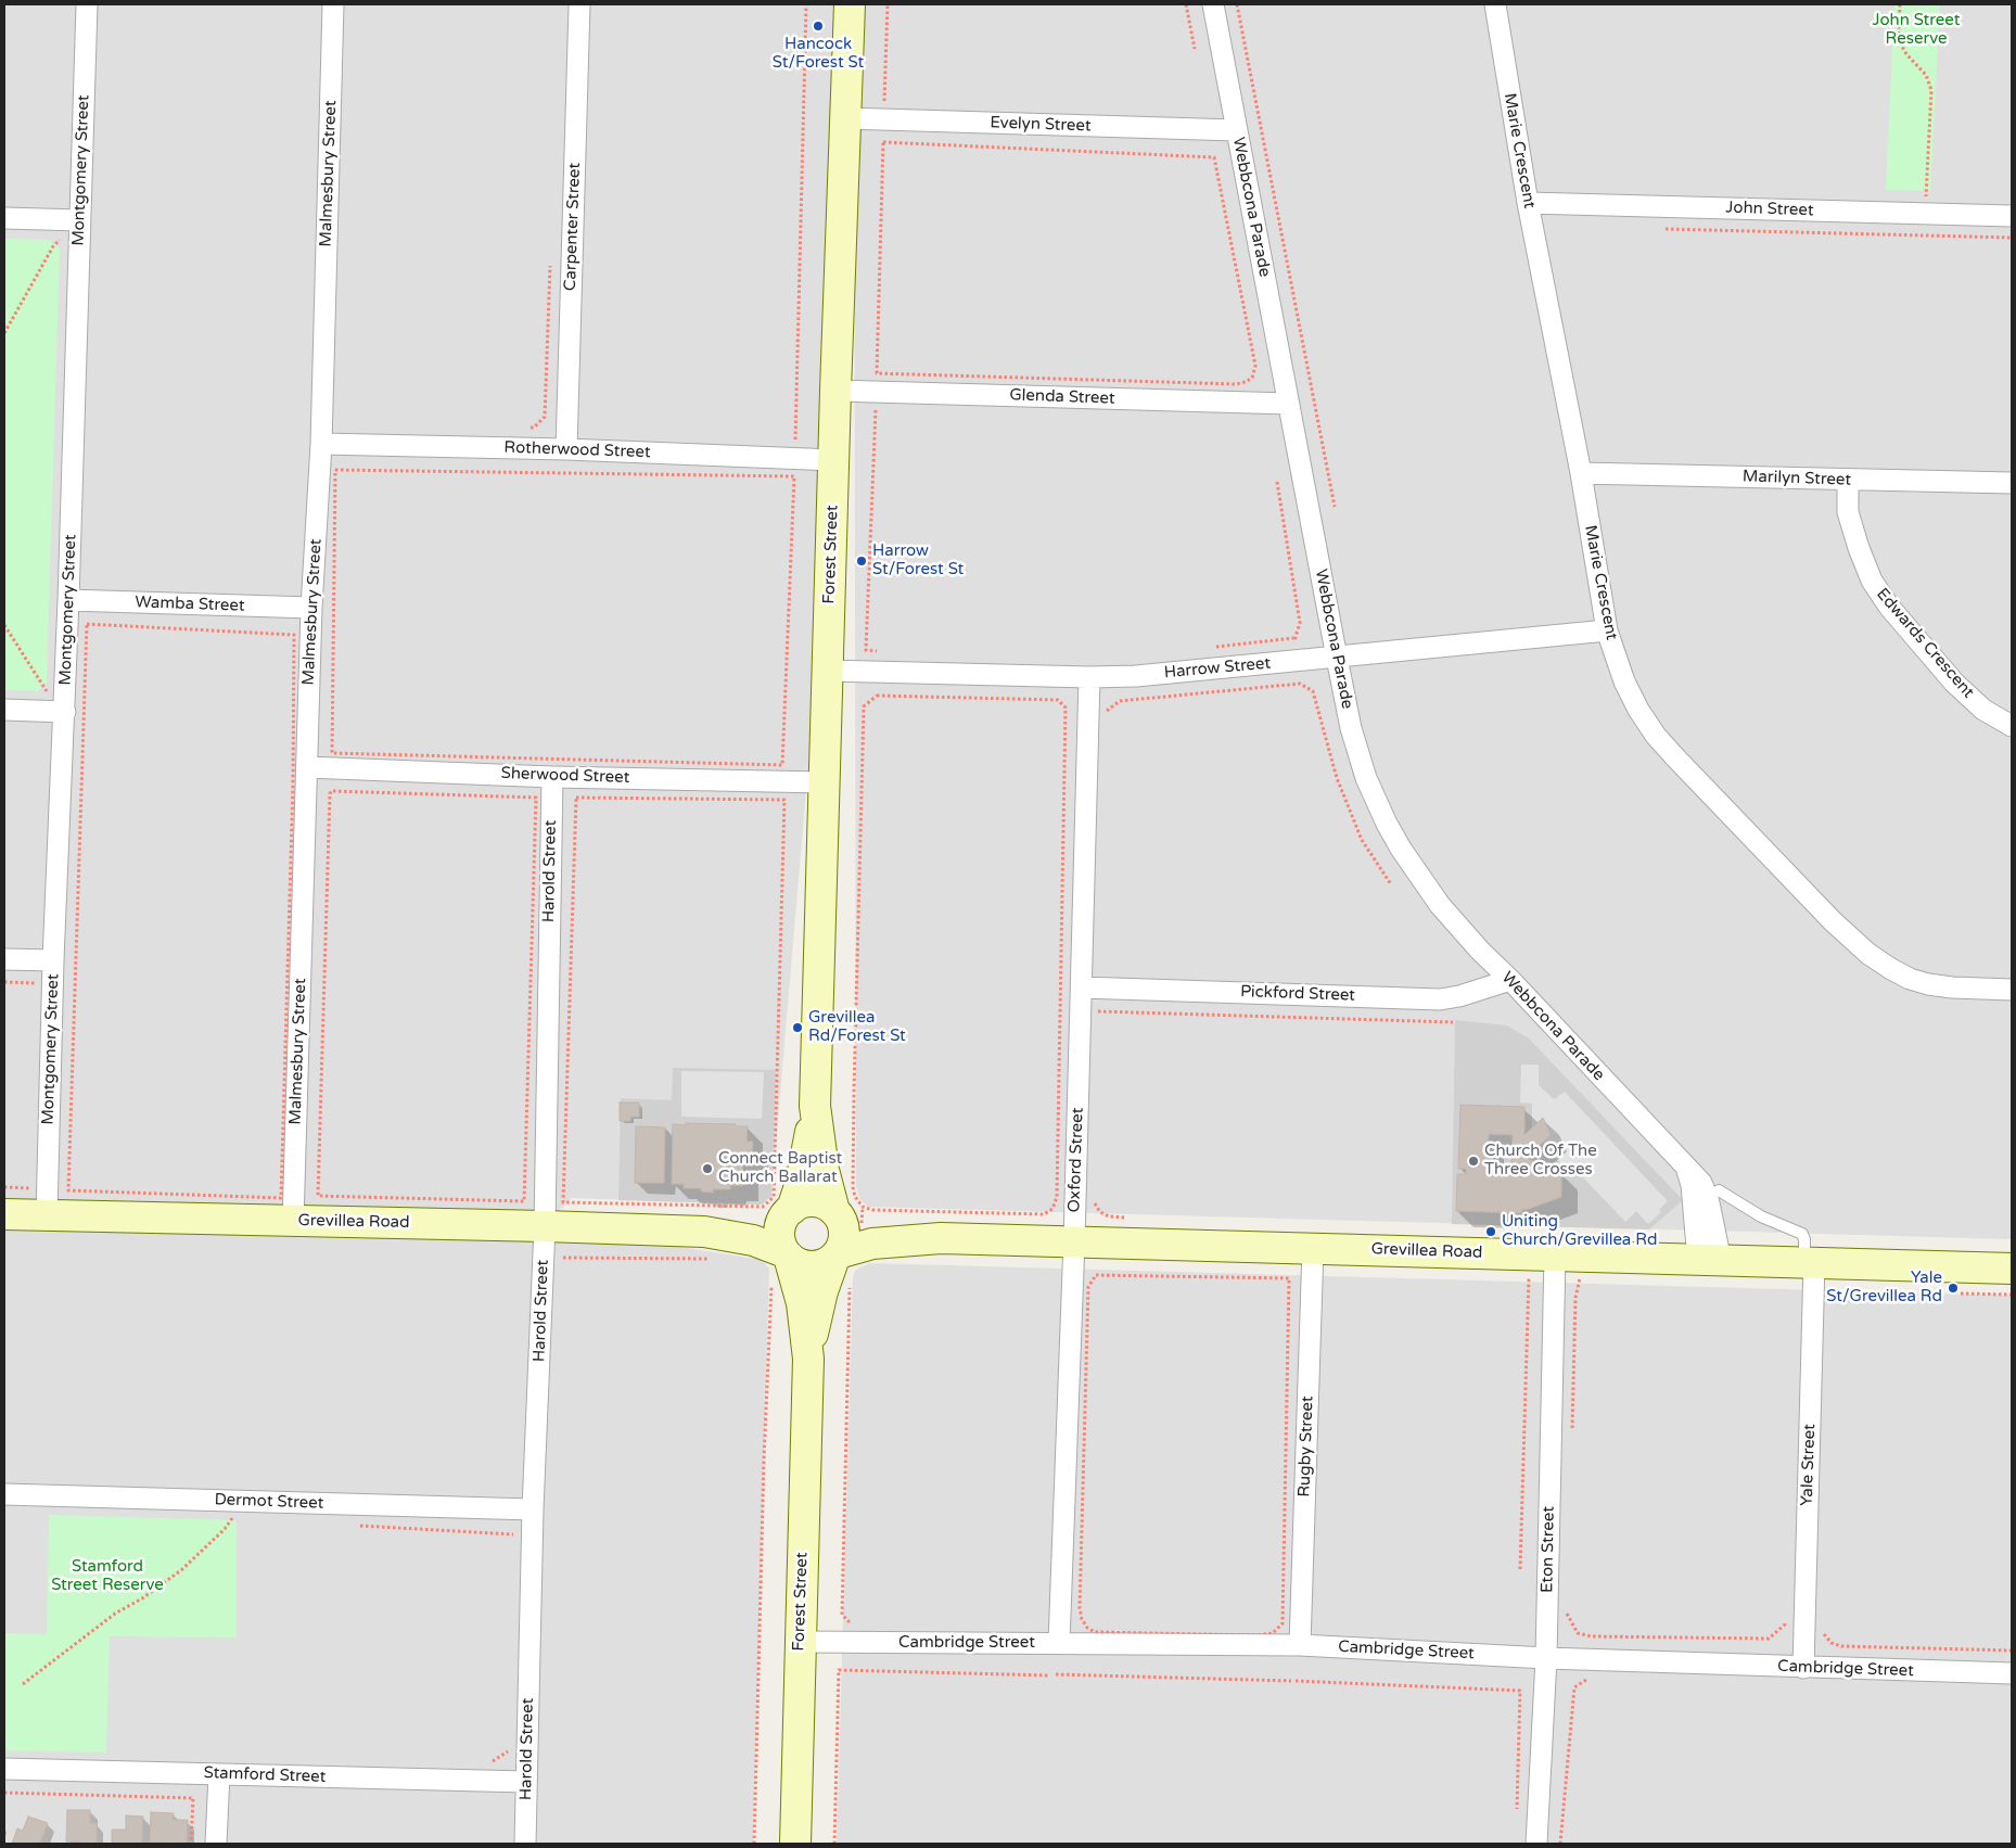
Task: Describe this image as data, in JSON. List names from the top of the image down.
{
  "streets": {
    "street": [
      "Evelyn Street",
      "Marie Crescent",
      "Montgomery Street",
      "Malmesbury Street",
      "Webbcona Parade",
      "John Street",
      "Carpenter Street",
      "Glenda Street",
      "Rotherwood Street",
      "Marilyn Street",
      "Forest Street",
      "Wamba Street",
      "Edwards Crescent",
      "Harrow Street",
      "Sherwood Street",
      "Harold Street",
      "Pickford Street",
      "Oxford Street",
      "Grevillea Road",
      "Rugby Street",
      "Yale Street",
      "Dermot Street",
      "Eton Street",
      "Cambridge Street",
      "Stamford Street"
    ]
  },
  "crossings": [
    ["Evelyn Street", "Webbcona Parade"],
    ["Evelyn Street", "Forest Street"],
    ["Marie Crescent", "John Street"],
    ["Marie Crescent", "Marilyn Street"],
    ["Marie Crescent", "Harrow Street"],
    ["Montgomery Street", "Wamba Street"],
    ["Montgomery Street", "Grevillea Road"],
    ["Malmesbury Street", "Rotherwood Street"],
    ["Malmesbury Street", "Wamba Street"],
    ["Malmesbury Street", "Sherwood Street"],
    ["Malmesbury Street", "Grevillea Road"],
    ["Webbcona Parade", "Glenda Street"],
    ["Webbcona Parade", "Harrow Street"],
    ["Webbcona Parade", "Pickford Street"],
    ["Webbcona Parade", "Grevillea Road"],
    ["Carpenter Street", "Rotherwood Street"],
    ["Glenda Street", "Forest Street"],
    ["Rotherwood Street", "Forest Street"],
    ["Marilyn Street", "Edwards Crescent"],
    ["Forest Street", "Harrow Street"],
    ["Forest Street", "Sherwood Street"],
    ["Forest Street", "Grevillea Road"],
    ["Forest Street", "Cambridge Street"],
    ["Harrow Street", "Oxford Street"],
    ["Sherwood Street", "Harold Street"],
    ["Harold Street", "Grevillea Road"],
    ["Harold Street", "Dermot Street"],
    ["Harold Street", "Stamford Street"],
    ["Pickford Street", "Oxford Street"],
    ["Oxford Street", "Grevillea Road"],
    ["Oxford Street", "Cambridge Street"],
    ["Grevillea Road", "Rugby Street"],
    ["Grevillea Road", "Yale Street"],
    ["Grevillea Road", "Eton Street"],
    ["Rugby Street", "Cambridge Street"],
    ["Yale Street", "Cambridge Street"],
    ["Eton Street", "Cambridge Street"]
  ],
  "parks": ["John Street Reserve", "Stamford Street Reserve"],
  "places": [
    "Hancock St/Forest St",
    "Harrow St/Forest St",
    "Grevillea Rd/Forest St",
    "Church Of The Three Crosses",
    "Connect Baptist Church Ballarat",
    "Uniting Church/Grevillea Rd",
    "Yale St/Grevillea Rd"
  ]
}
